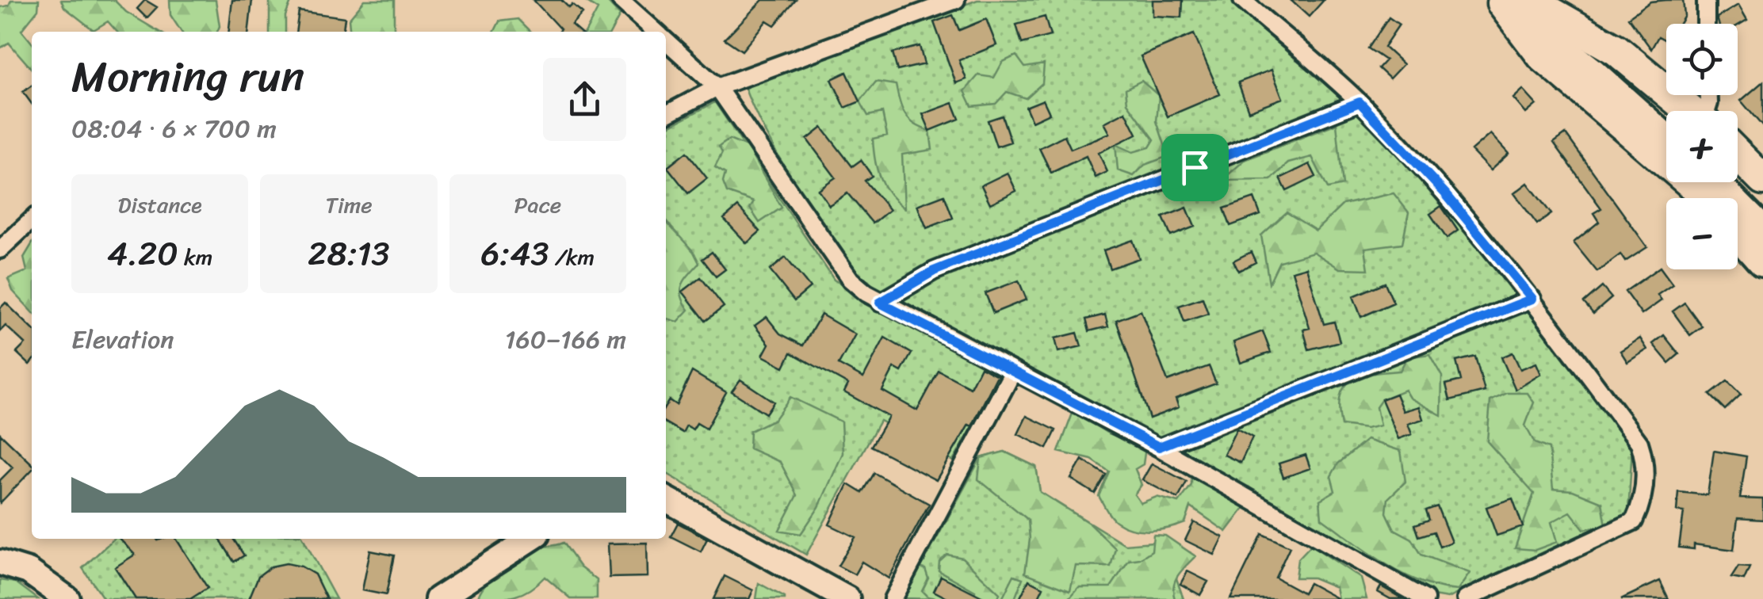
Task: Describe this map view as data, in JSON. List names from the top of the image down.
{
  "page": {
    "map_buttons": ["+", "−"],
    "heading": ["Morning run", "08:04 · 6 × 700 m"],
    "stats": [
      ["Distance", "4.20 km"],
      ["Time", "28:13"],
      ["Pace", "6:43 /km"]
    ],
    "chart": ["Elevation", "160–166 m"]
  }
}
